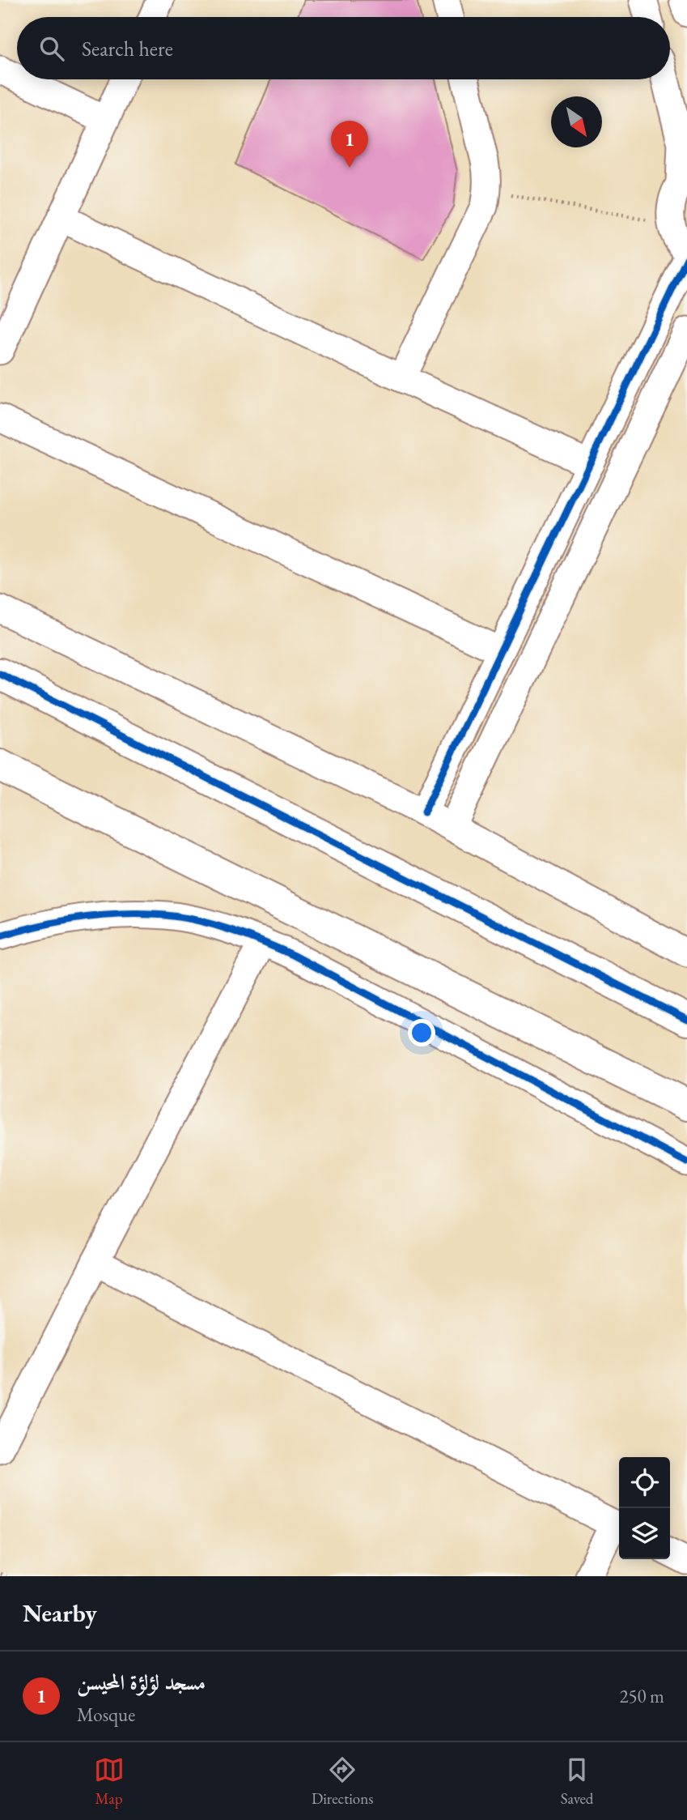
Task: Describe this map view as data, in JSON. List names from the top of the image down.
{
  "north": "bottom right",
  "page": {
    "search": "Search here",
    "pins": "1",
    "heading": "Nearby",
    "list": [
      {
        "mark": "1",
        "name": "مسجد لؤلؤة المحيسن",
        "note": "Mosque",
        "value": "250 m"
      }
    ],
    "nav": ["Map", "Directions", "Saved"]
  }
}
